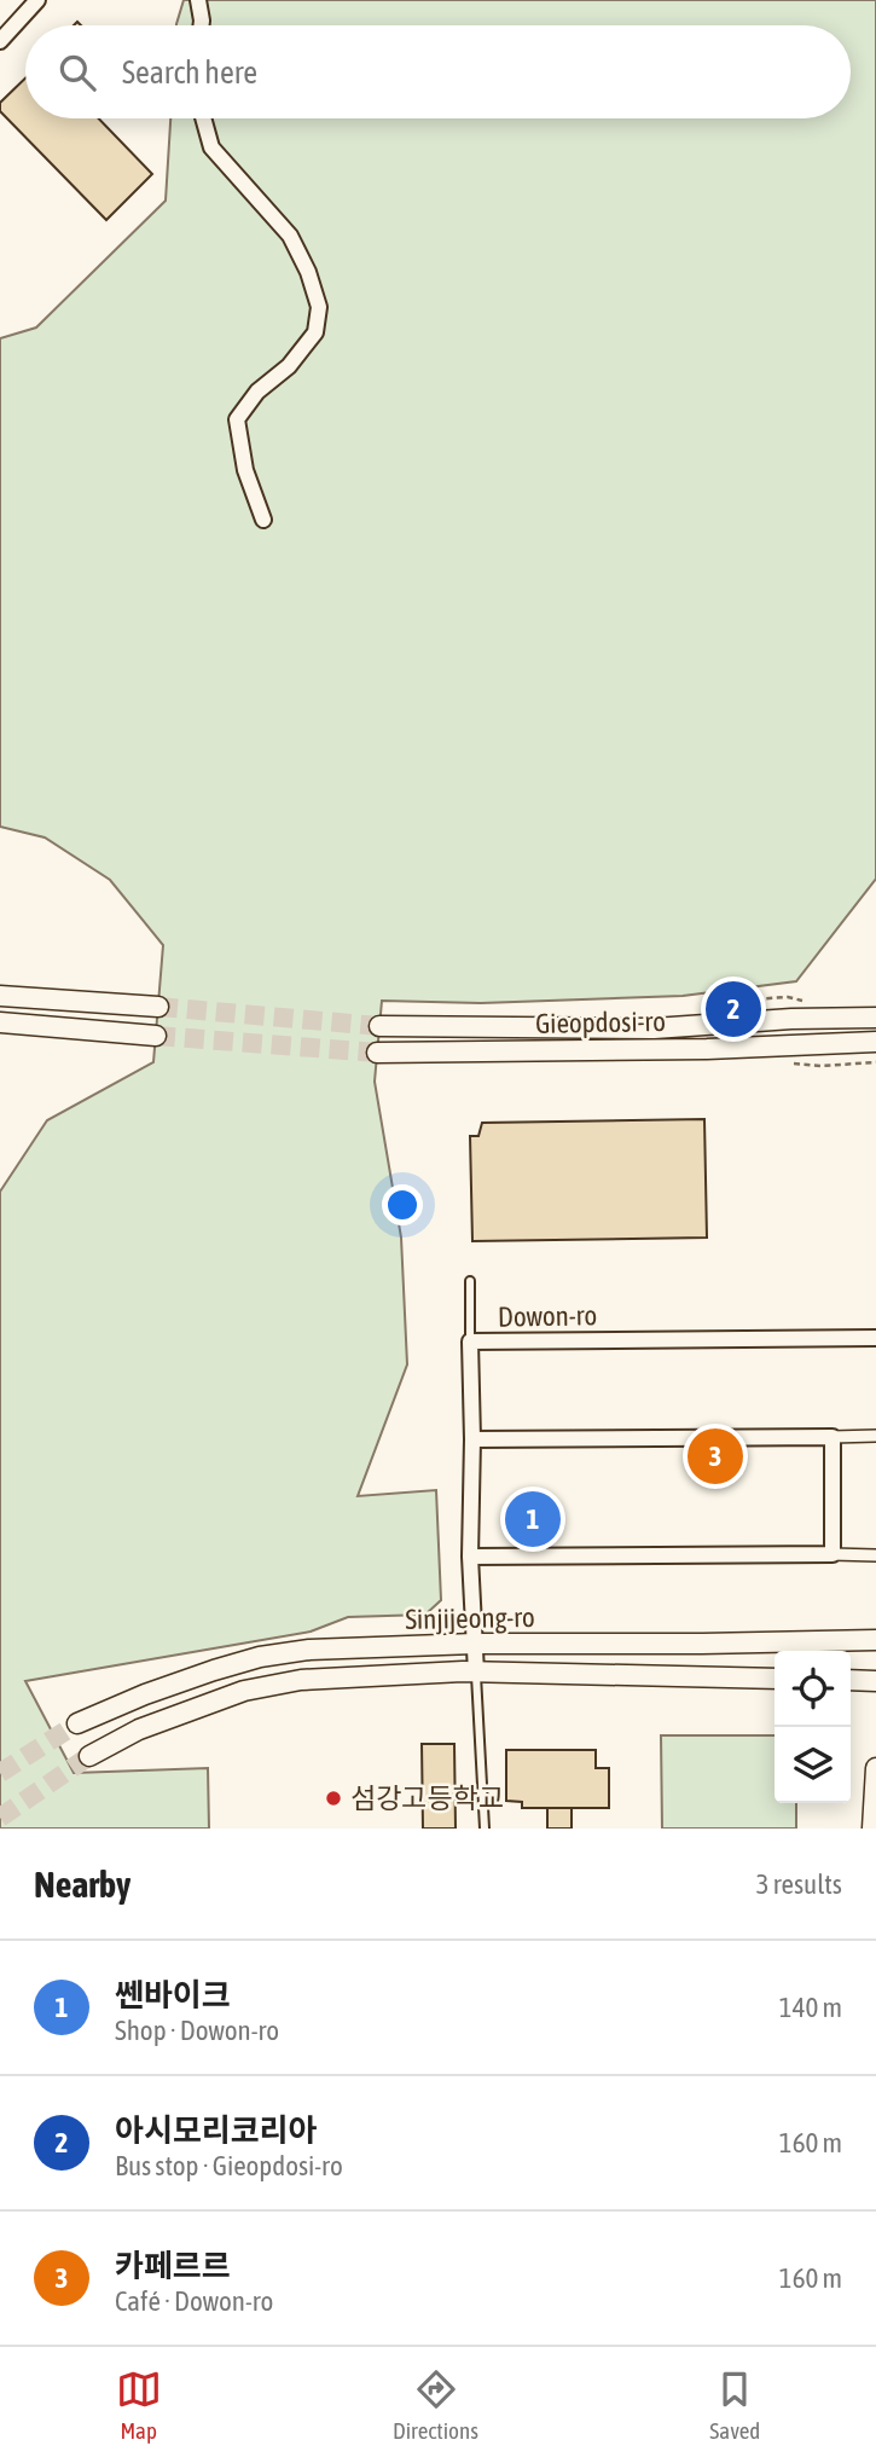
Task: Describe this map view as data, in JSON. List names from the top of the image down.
{
  "streets": {
    "street": ["Gieopdosi-ro", "Dowon-ro", "Sinjijeong-ro"]
  },
  "crossings": [
    ["Dowon-ro", "Sinjijeong-ro"]
  ],
  "places": ["섬강고등학교"],
  "page": {
    "search": "Search here",
    "pins": ["2", "3", "1"],
    "heading": ["Nearby", "3 results"],
    "list": [
      {
        "mark": "1",
        "name": "쎈바이크",
        "note": "Shop · Dowon-ro",
        "value": "140 m"
      },
      {
        "mark": "2",
        "name": "아시모리코리아",
        "note": "Bus stop · Gieopdosi-ro",
        "value": "160 m"
      },
      {
        "mark": "3",
        "name": "카페르르",
        "note": "Café · Dowon-ro",
        "value": "160 m"
      }
    ],
    "nav": ["Map", "Directions", "Saved"]
  }
}
